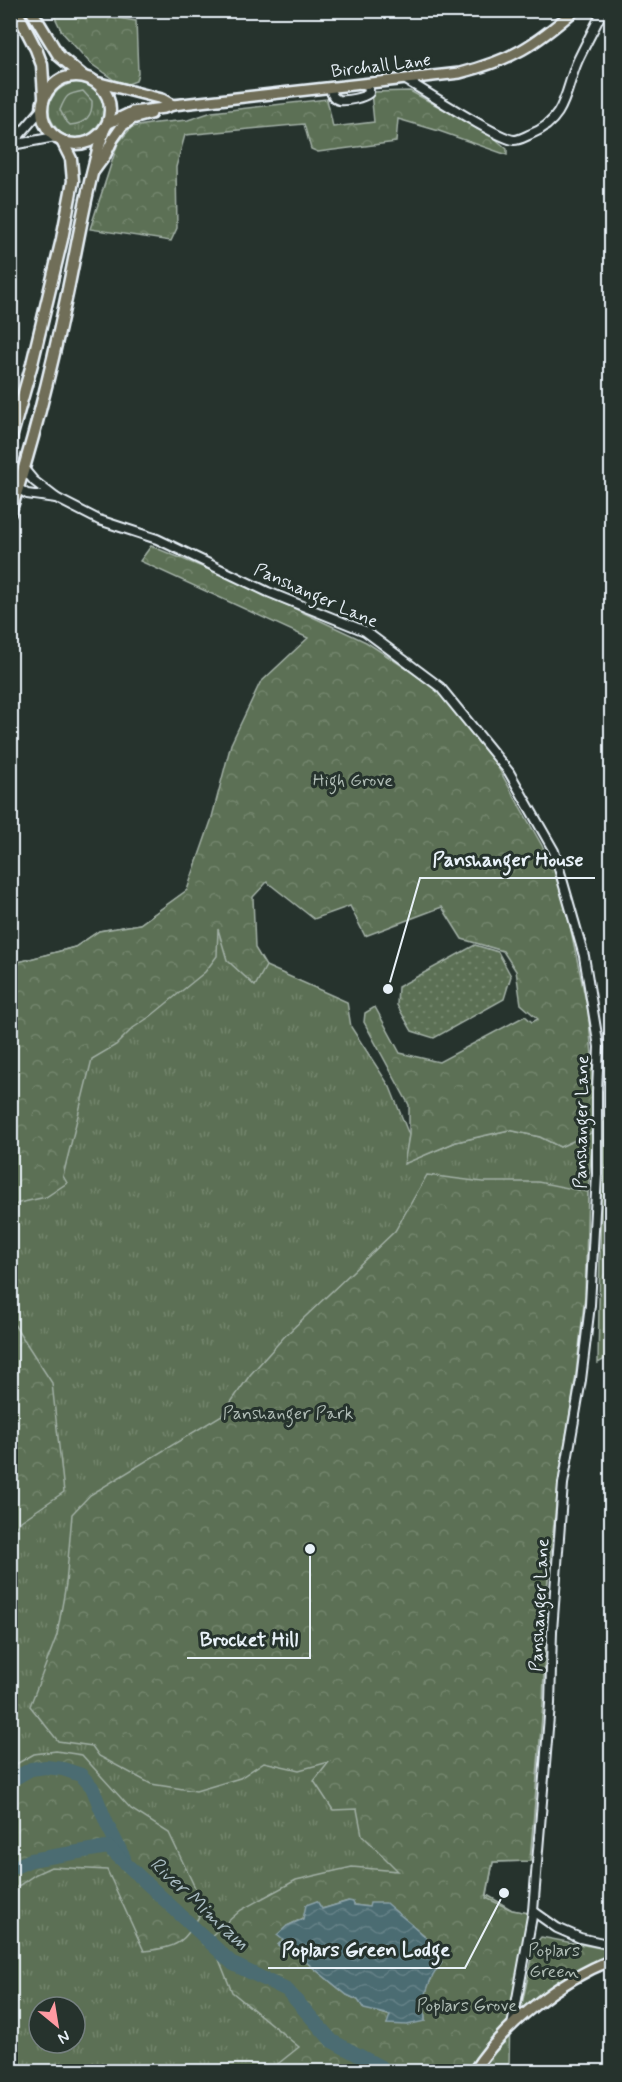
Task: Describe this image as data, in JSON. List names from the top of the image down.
{
  "streets": {
    "main road": ["Birchall Lane"],
    "street": ["Panshanger Lane"]
  },
  "water": ["River Mimram"],
  "parks": [
    "High Grove",
    "Panshanger Park",
    "Poplars Green",
    "Poplars Grove"
  ],
  "places": ["Panshanger House", "Brocket Hill", "Poplars Green Lodge"],
  "north": "bottom right"
}
